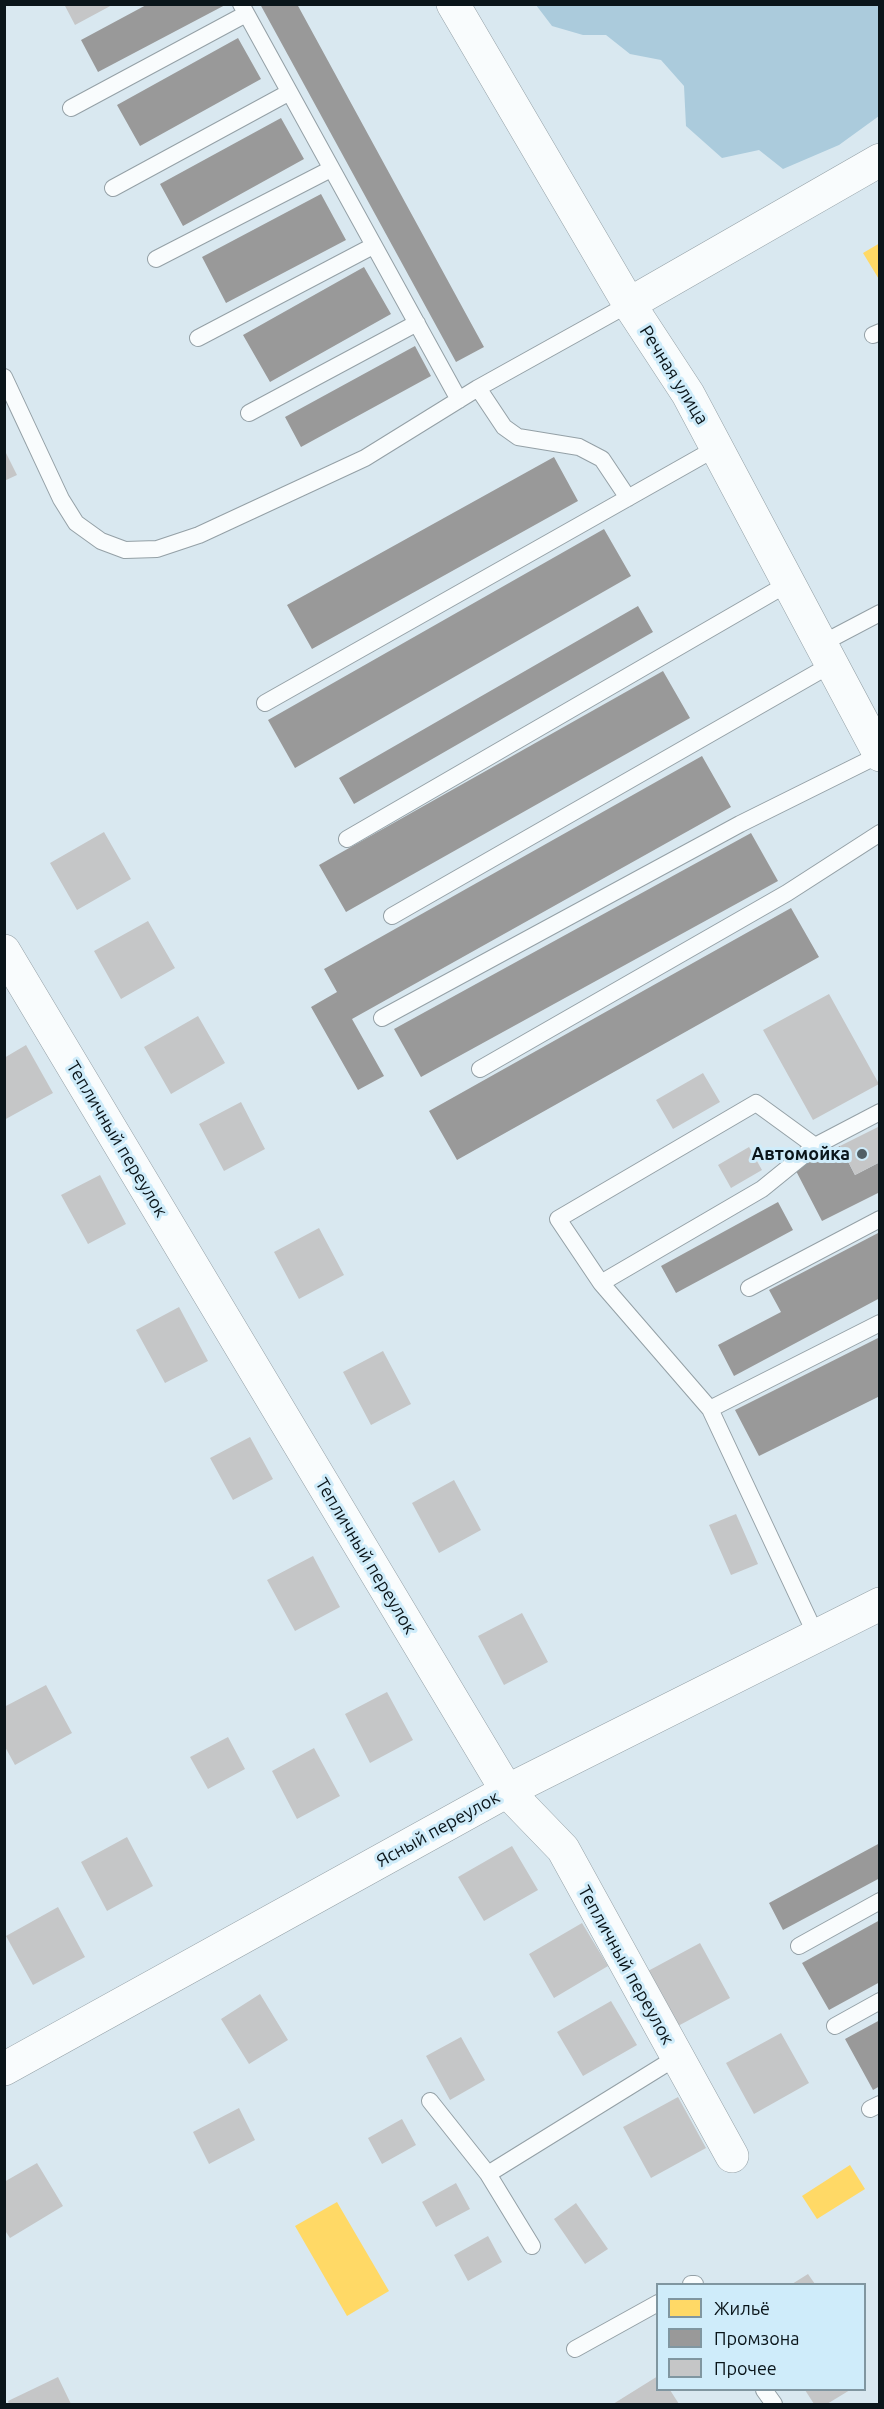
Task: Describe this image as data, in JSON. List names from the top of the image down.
{
  "streets": {
    "street": ["Речная улица", "Тепличный переулок", "Ясный переулок"]
  },
  "crossings": [
    ["Тепличный переулок", "Ясный переулок"]
  ],
  "places": ["Автомойка"],
  "legend": ["Жильё", "Промзона", "Прочее"]
}
